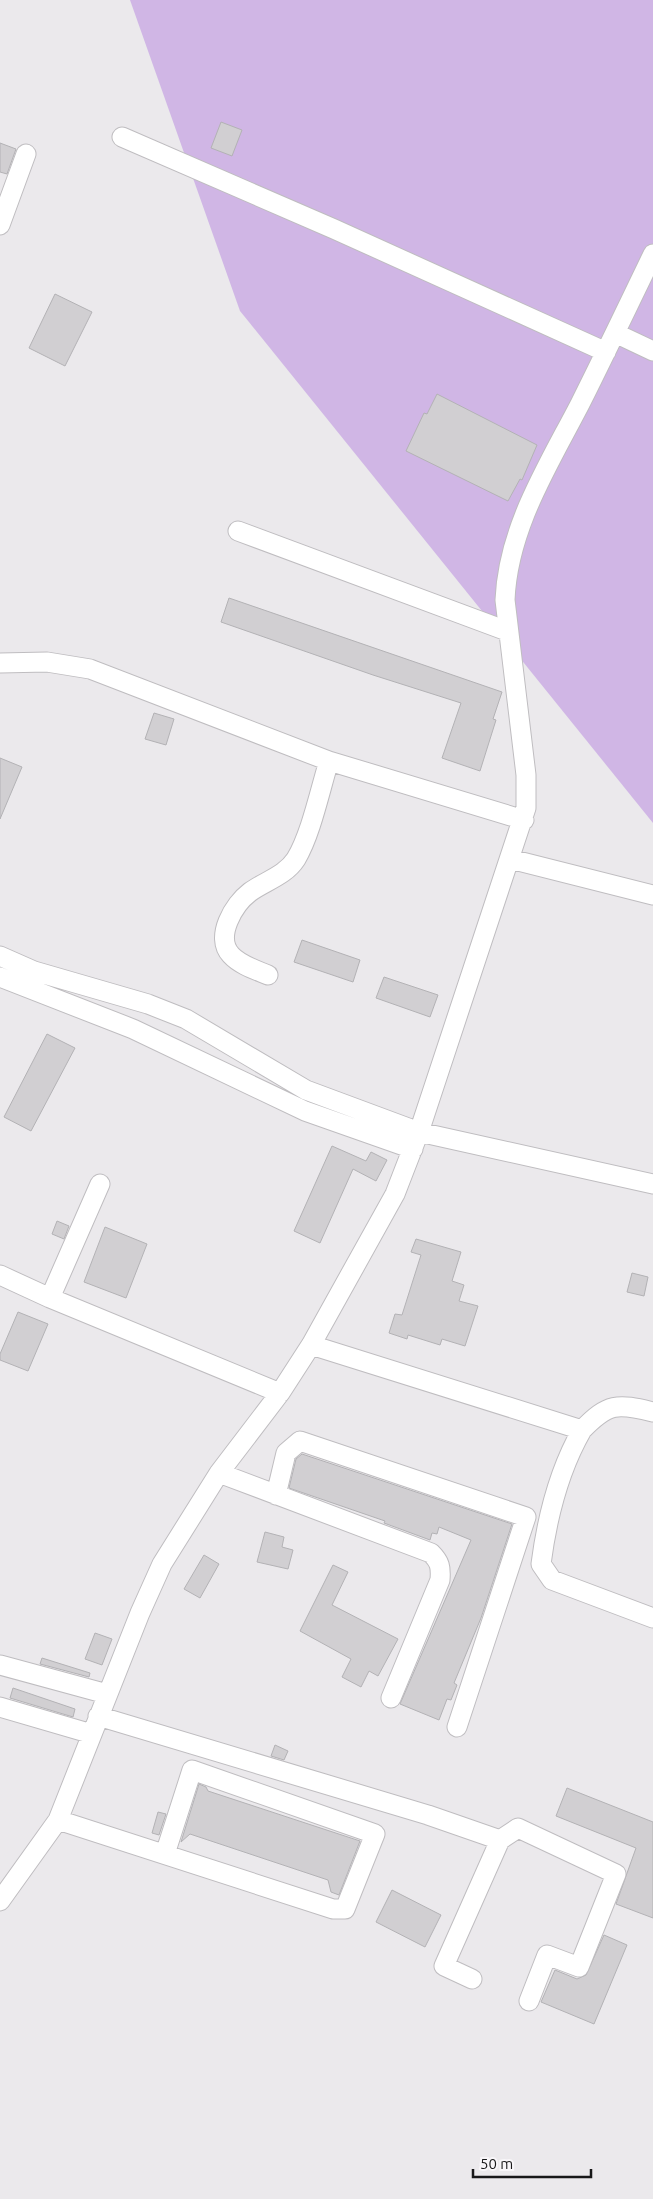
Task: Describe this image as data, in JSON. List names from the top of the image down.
{
  "scale_bar": "50 m"
}
